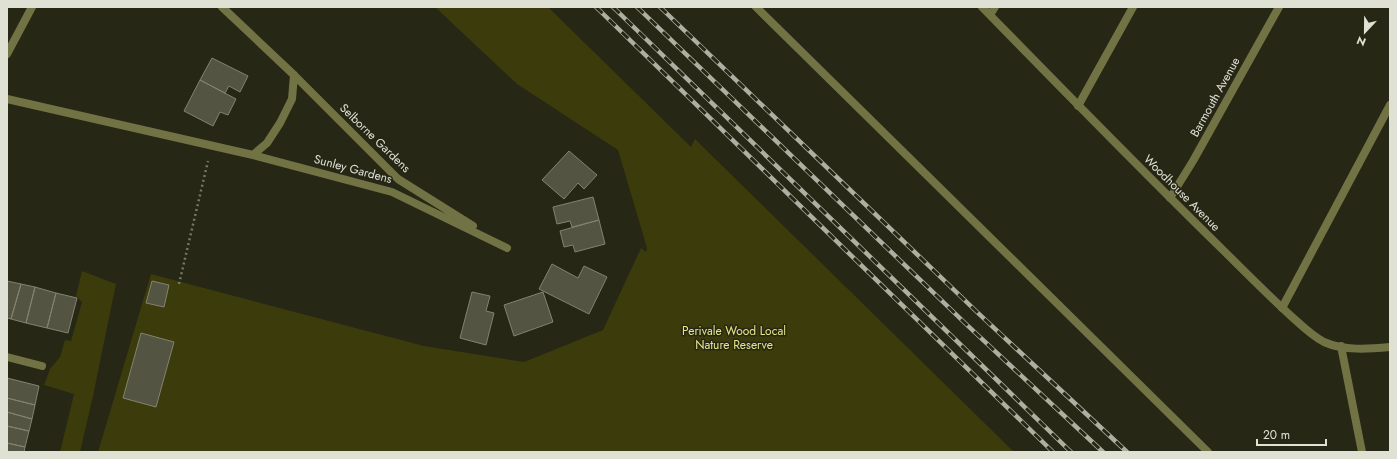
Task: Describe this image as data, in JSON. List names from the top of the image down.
{
  "streets": {
    "street": [
      "Barmouth Avenue",
      "Selborne Gardens",
      "Sunley Gardens",
      "Woodhouse Avenue"
    ]
  },
  "crossings": [
    ["Barmouth Avenue", "Woodhouse Avenue"],
    ["Selborne Gardens", "Sunley Gardens"]
  ],
  "parks": ["Perivale Wood Local Nature Reserve"],
  "scale_bar": "20 m",
  "north": "bottom"
}
